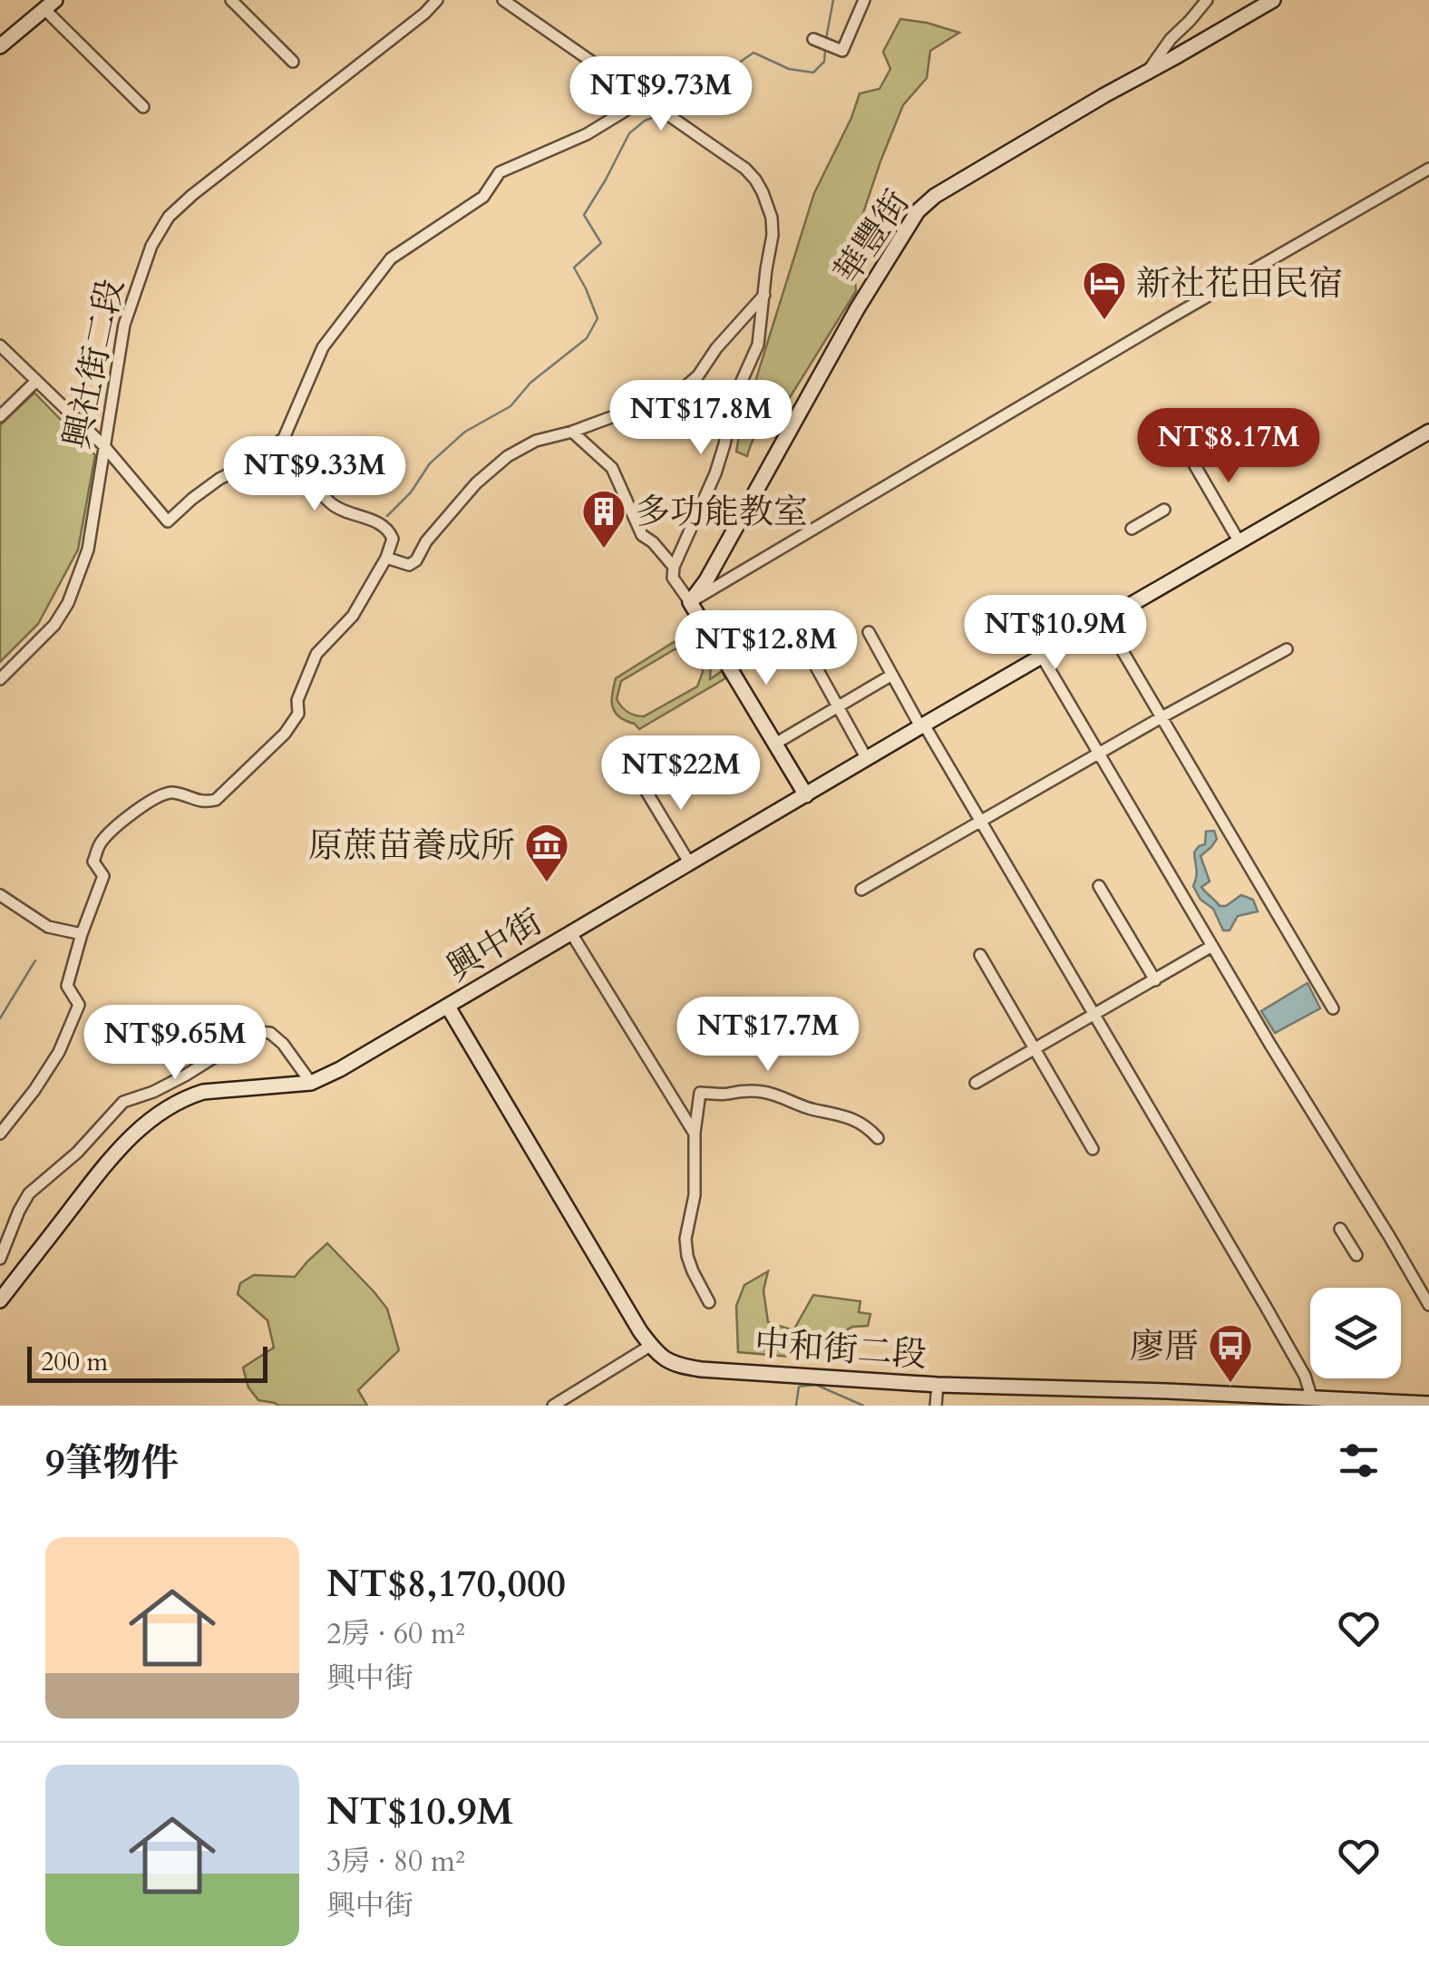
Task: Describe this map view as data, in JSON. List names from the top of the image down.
{
  "streets": {
    "street": [
      "華豐街",
      "興社街二段",
      "興中街",
      "中和街二段"
    ]
  },
  "crossings": [
    ["興中街", "中和街二段"]
  ],
  "places": {
    "hotel": ["新社花田民宿"],
    "building": ["多功能教室"],
    "museum": ["原蔗苗養成所"],
    "bus stop": ["廖厝"]
  },
  "scale_bar": "200 m",
  "page": {
    "price": [
      "NT$9.73M",
      "NT$17.8M",
      "NT$8.17M",
      "NT$9.33M",
      "NT$10.9M",
      "NT$12.8M",
      "NT$22M",
      "NT$17.7M",
      "NT$9.65M"
    ],
    "scale": "200 m",
    "heading": "9筆物件",
    "list": [
      {
        "name": "NT$8,170,000",
        "note": "2房 · 60 m² · 興中街"
      },
      {
        "name": "NT$10.9M",
        "note": "3房 · 80 m² · 興中街"
      }
    ]
  }
}
